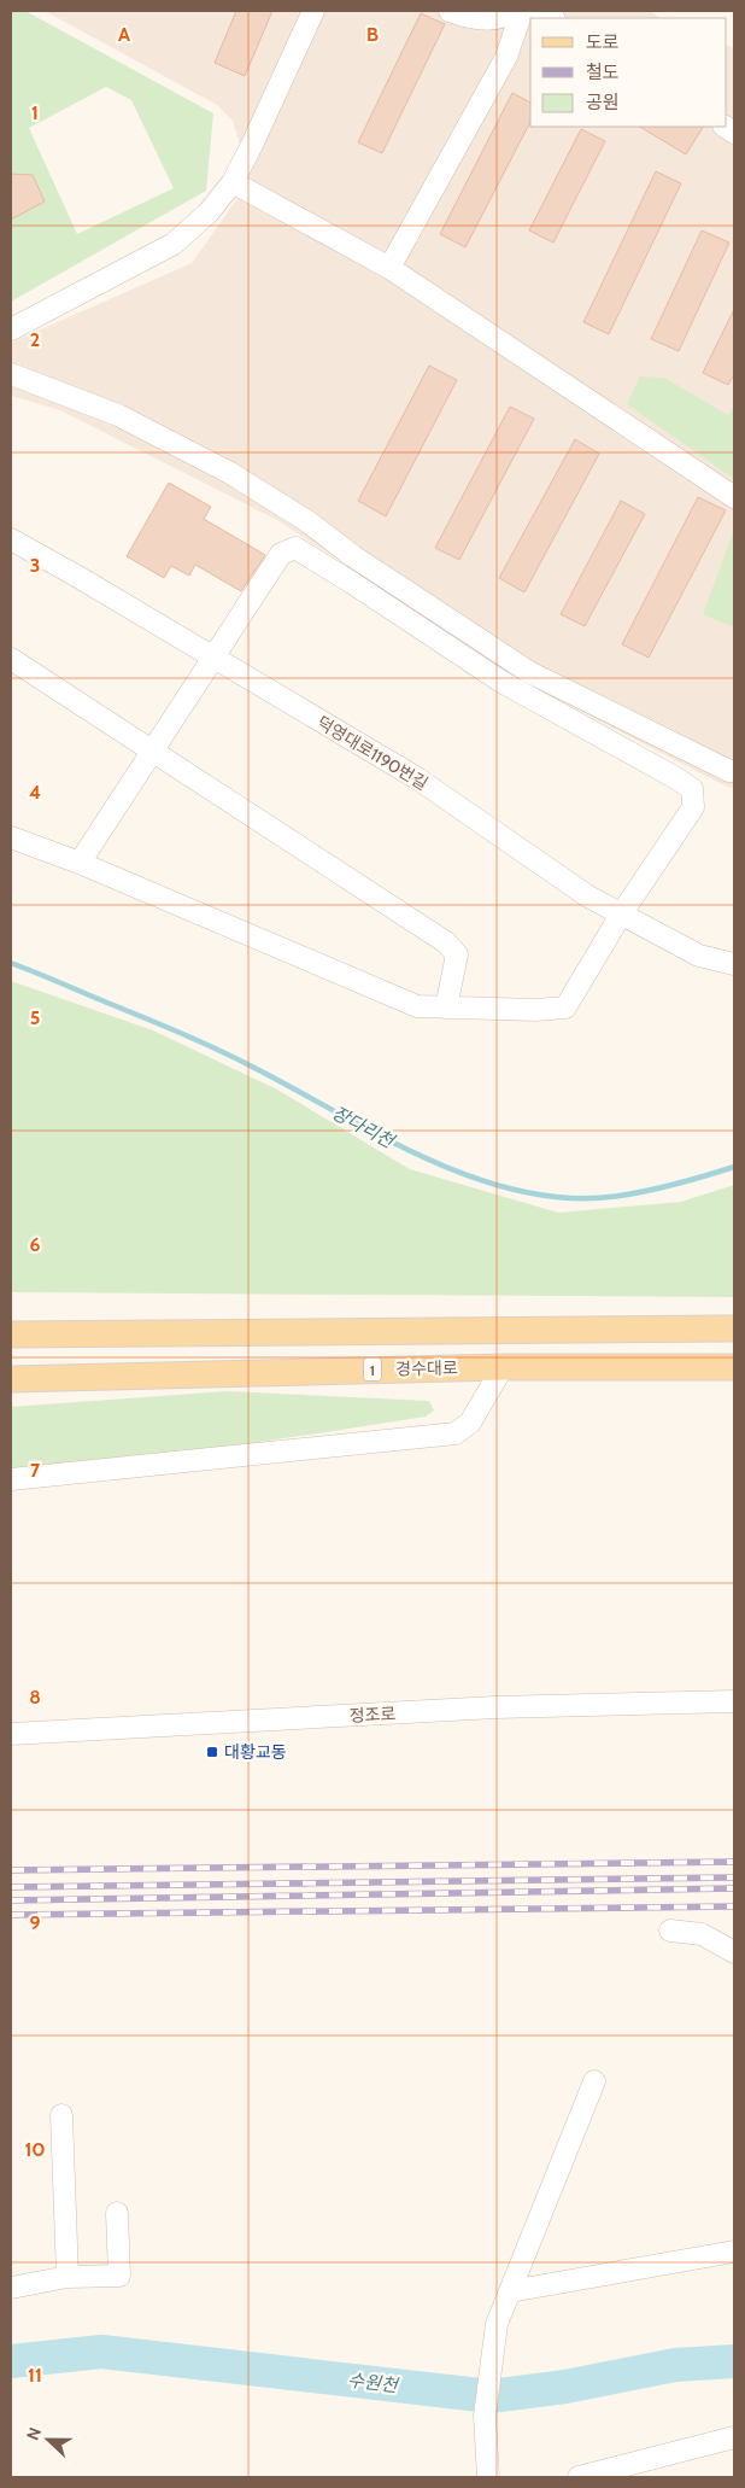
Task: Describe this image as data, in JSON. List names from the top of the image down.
{
  "streets": {
    "main road": ["경수대로", "1"],
    "street": ["덕영대로1190번길", "정조로"]
  },
  "water": ["장다리천", "수원천"],
  "places": {
    "transit": ["대황교동"]
  },
  "legend": ["도로", "철도", "공원"],
  "north": "left",
  "grid": {
    "columns": ["A", "B"],
    "rows": [
      "1",
      "2",
      "3",
      "4",
      "5",
      "6",
      "7",
      "8",
      "9",
      "10",
      "11"
    ]
  }
}
